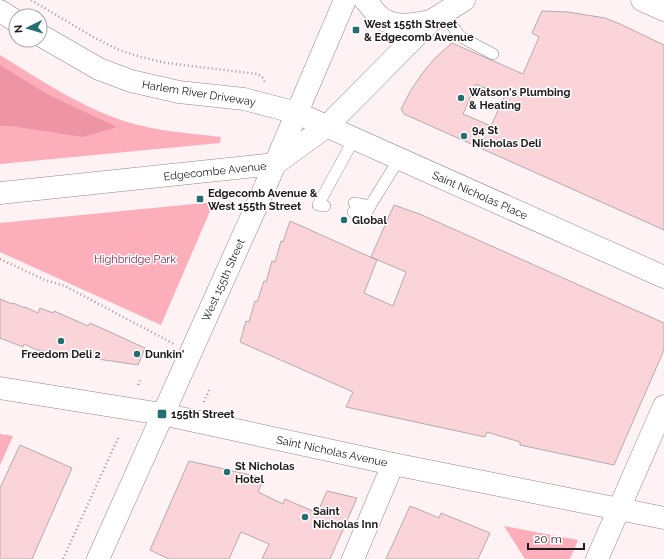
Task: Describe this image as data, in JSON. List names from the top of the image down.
{
  "streets": {
    "street": [
      "Harlem River Driveway",
      "Edgecombe Avenue",
      "Saint Nicholas Place",
      "West 155th Street",
      "Saint Nicholas Avenue"
    ]
  },
  "crossings": [
    ["Harlem River Driveway", "Saint Nicholas Place"],
    ["Harlem River Driveway", "West 155th Street"],
    ["Edgecombe Avenue", "Saint Nicholas Place"],
    ["Edgecombe Avenue", "West 155th Street"],
    ["Saint Nicholas Place", "West 155th Street"],
    ["West 155th Street", "Saint Nicholas Avenue"]
  ],
  "parks": ["Highbridge Park"],
  "places": {
    "transit": ["West 155th Street & Edgecomb Avenue", "Edgecomb Avenue & West 155th Street", "155th Street"],
    "other": [
      "Watson's Plumbing & Heating",
      "94 St Nicholas Deli",
      "Global",
      "Freedom Deli 2",
      "Dunkin'",
      "St Nicholas Hotel",
      "Saint Nicholas Inn"
    ]
  },
  "scale_bar": "20 m",
  "north": "left"
}
